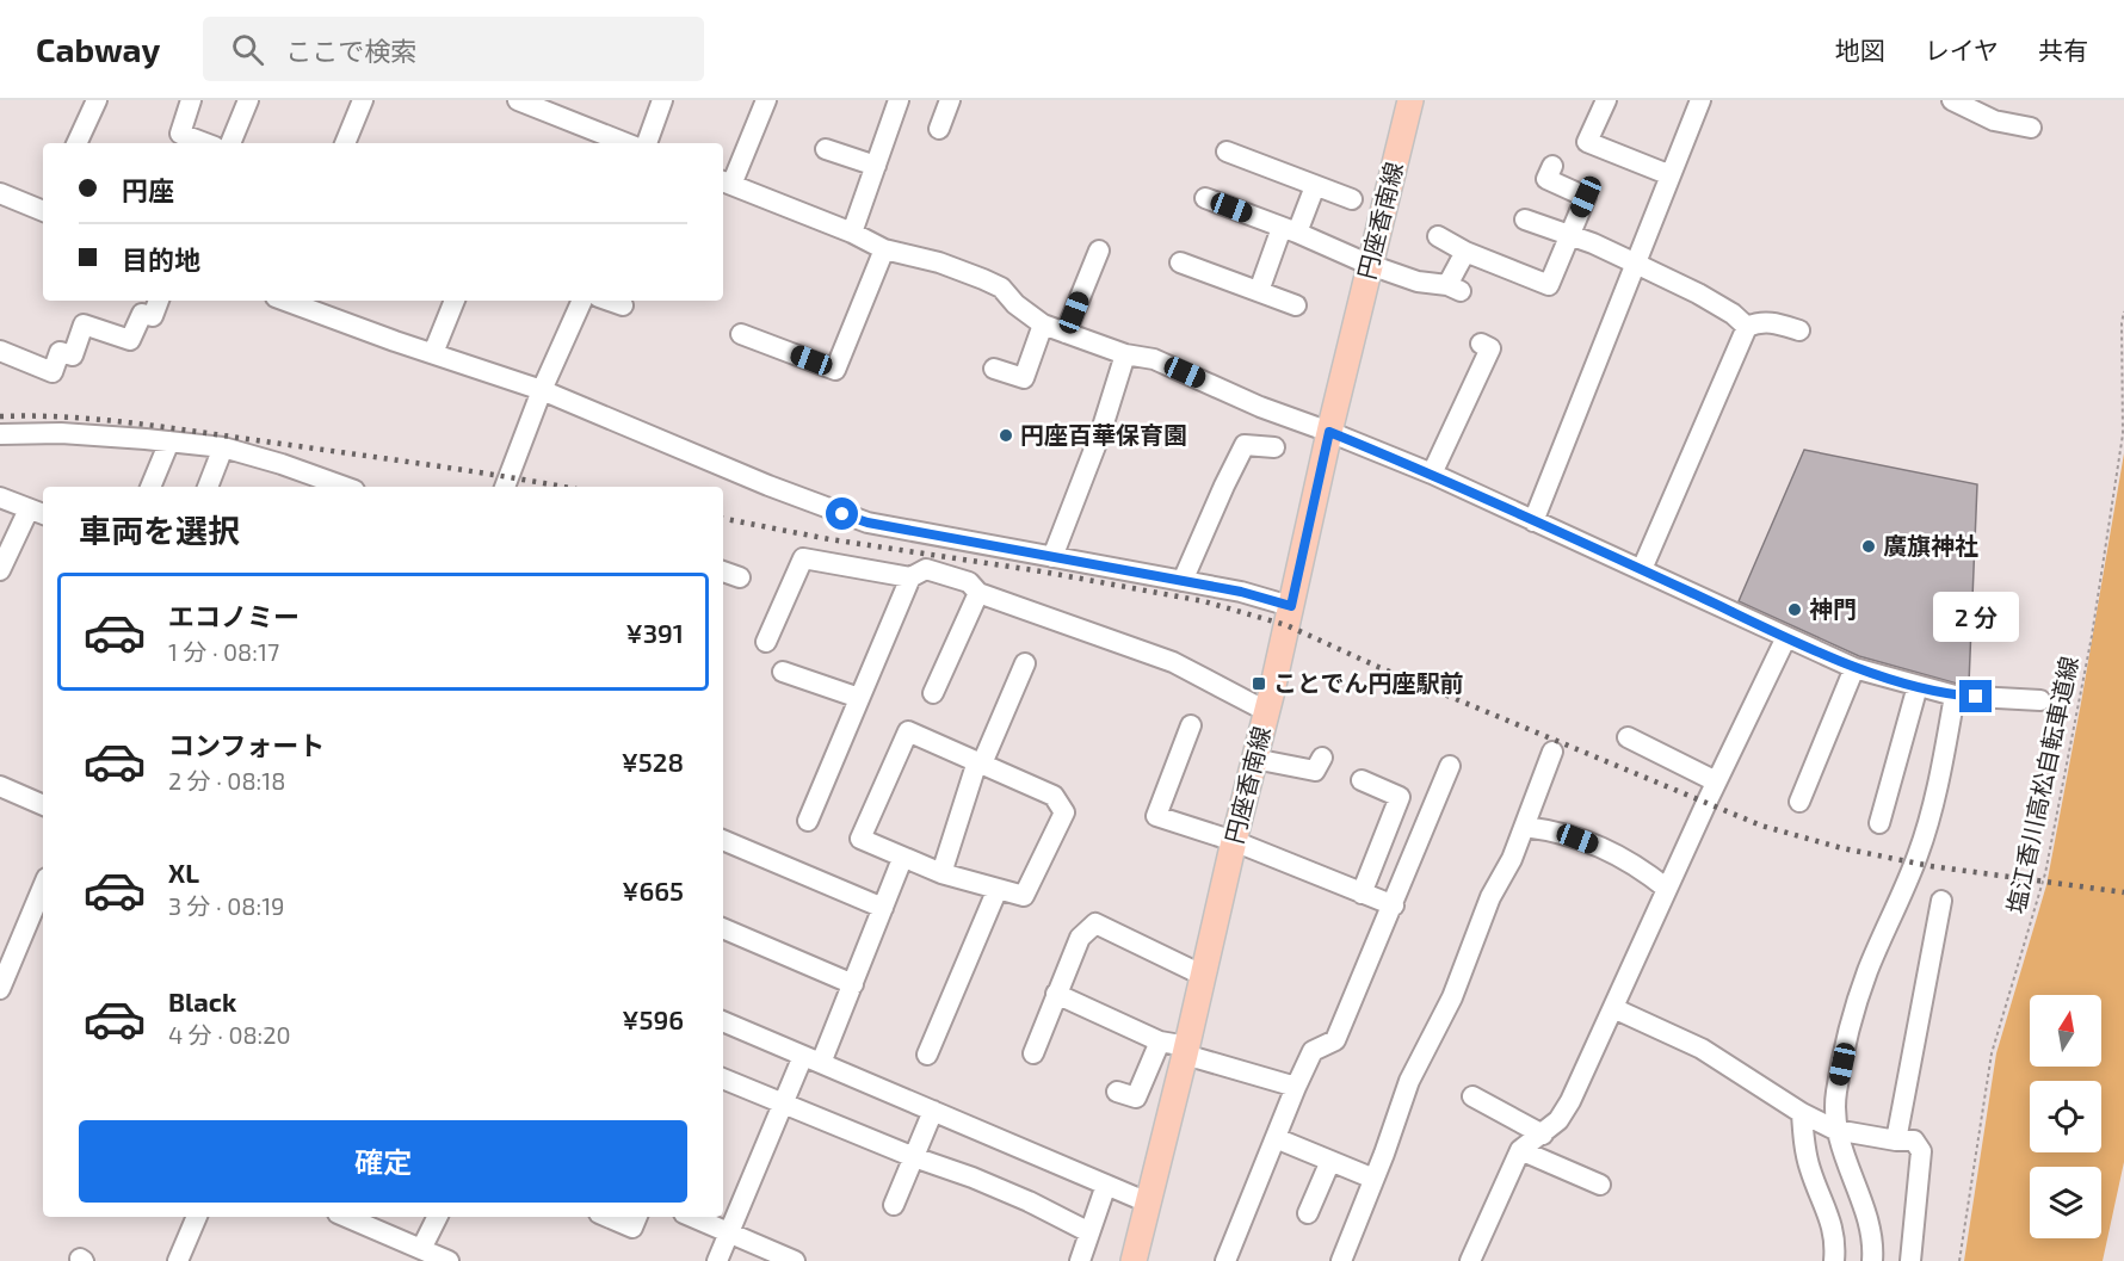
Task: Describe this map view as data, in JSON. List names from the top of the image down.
{
  "streets": {
    "main road": ["円座香南線"],
    "path": ["塩江香川高松自転車道線"]
  },
  "places": {
    "other": ["円座百華保育園", "廣旗神社", "神門"],
    "transit": ["ことでん円座駅前"]
  },
  "north": "top",
  "page": {
    "header": "Cabway",
    "search": "ここで検索",
    "nav": ["地図", "レイヤ", "共有"],
    "banner": ["円座", "目的地"],
    "heading": "車両を選択",
    "list": [
      {
        "name": "エコノミー",
        "note": "1 分 · 08:17",
        "value": "¥391"
      },
      {
        "name": "コンフォート",
        "note": "2 分 · 08:18",
        "value": "¥528"
      },
      {
        "name": "XL",
        "note": "3 分 · 08:19",
        "value": "¥665"
      },
      {
        "name": "Black",
        "note": "4 分 · 08:20",
        "value": "¥596"
      }
    ],
    "bubble": "2 分",
    "buttons": "確定"
  }
}
